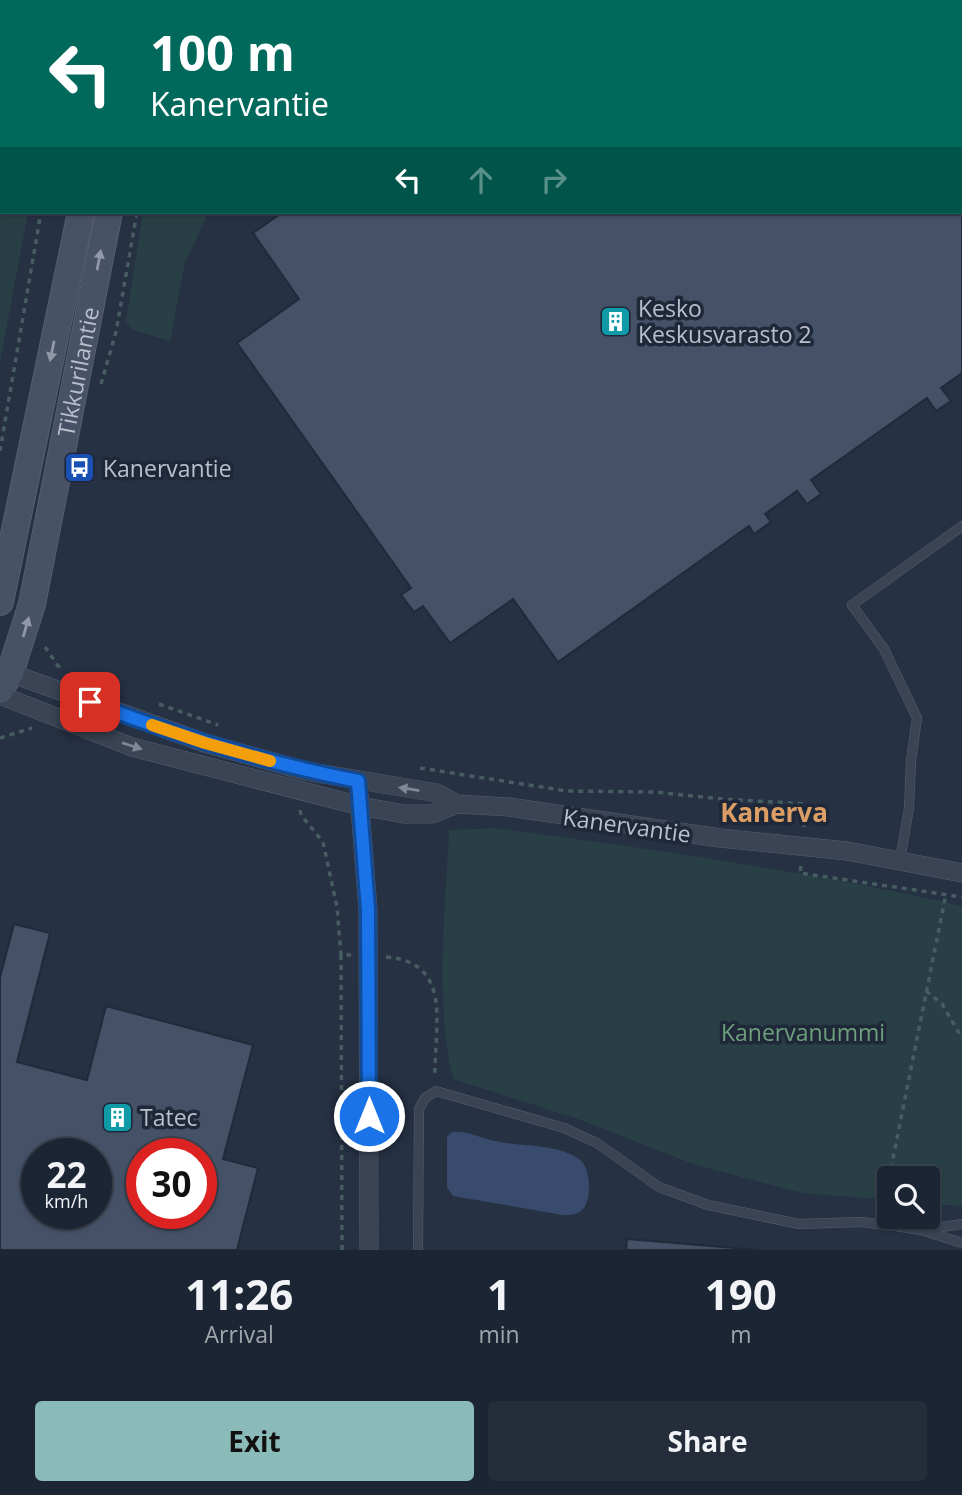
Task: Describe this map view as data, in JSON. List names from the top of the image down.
{
  "streets": {
    "main road": ["Tikkurilantie"],
    "street": ["Kanervantie"]
  },
  "crossings": [
    ["Tikkurilantie", "Kanervantie"]
  ],
  "districts": ["Kanerva"],
  "parks": ["Kanervanummi"],
  "places": {
    "building": ["Kesko Keskusvarasto 2", "Tatec"],
    "bus stop": ["Kanervantie"]
  },
  "page": {
    "turn": ["100 m", "Kanervantie"],
    "speed": "22 km/h",
    "limit": "30",
    "eta": [
      "11:26",
      "Arrival",
      "1",
      "min",
      "190",
      "m"
    ],
    "buttons": ["Exit", "Share"]
  }
}
